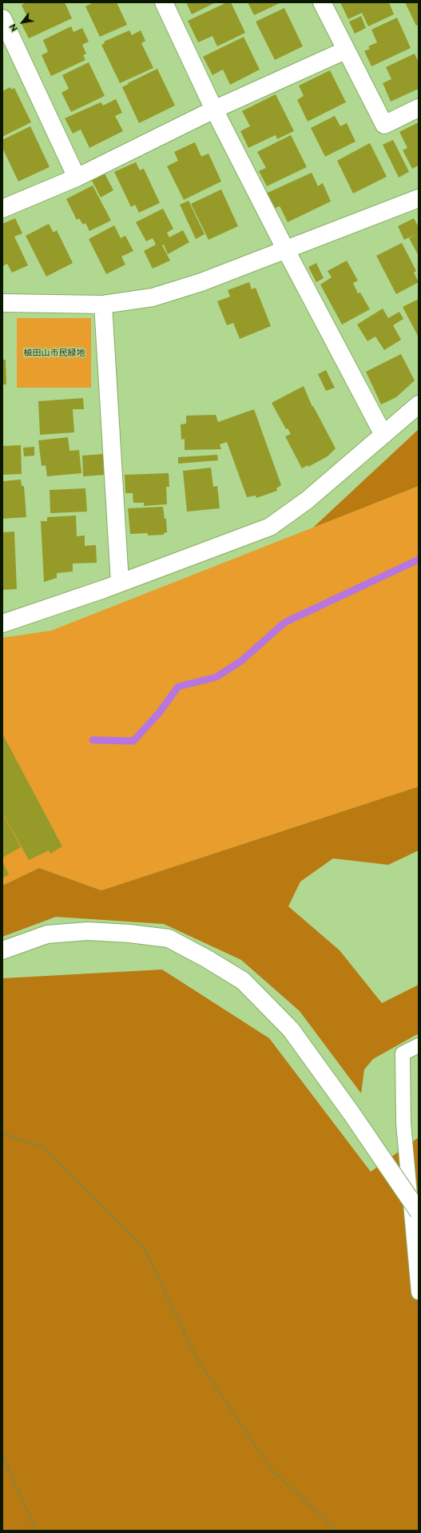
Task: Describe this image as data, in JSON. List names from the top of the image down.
{
  "parks": ["植田山市民緑地"],
  "north": "bottom left"
}
